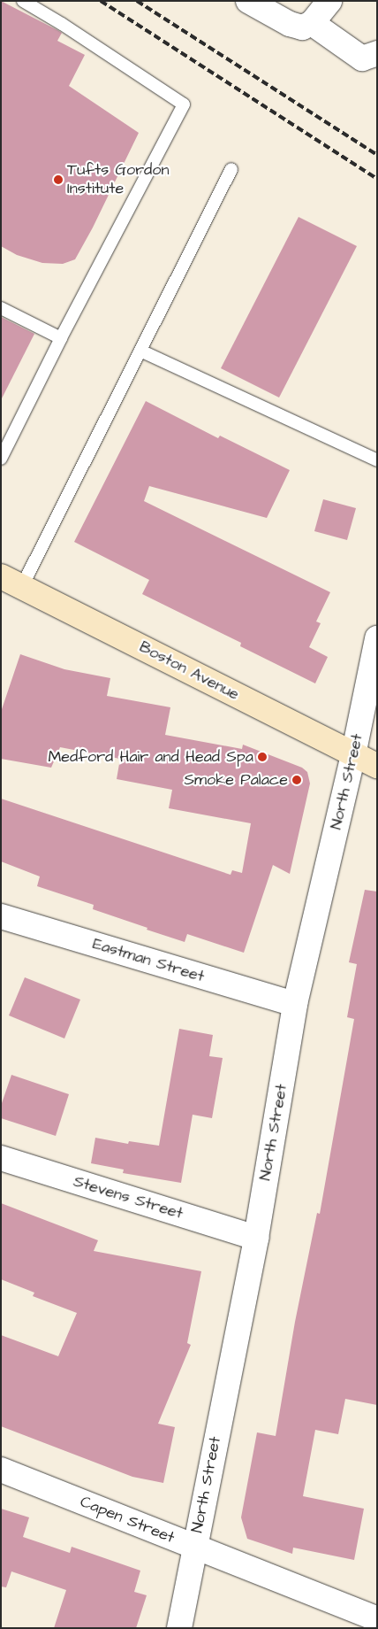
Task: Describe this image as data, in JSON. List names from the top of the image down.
{
  "streets": {
    "main road": ["Boston Avenue"],
    "street": [
      "North Street",
      "Eastman Street",
      "Stevens Street",
      "Capen Street"
    ]
  },
  "crossings": [
    ["Boston Avenue", "North Street"],
    ["North Street", "Eastman Street"],
    ["North Street", "Stevens Street"],
    ["North Street", "Capen Street"]
  ],
  "places": ["Tufts Gordon Institute", "Medford Hair and Head Spa", "Smoke Palace"]
}
